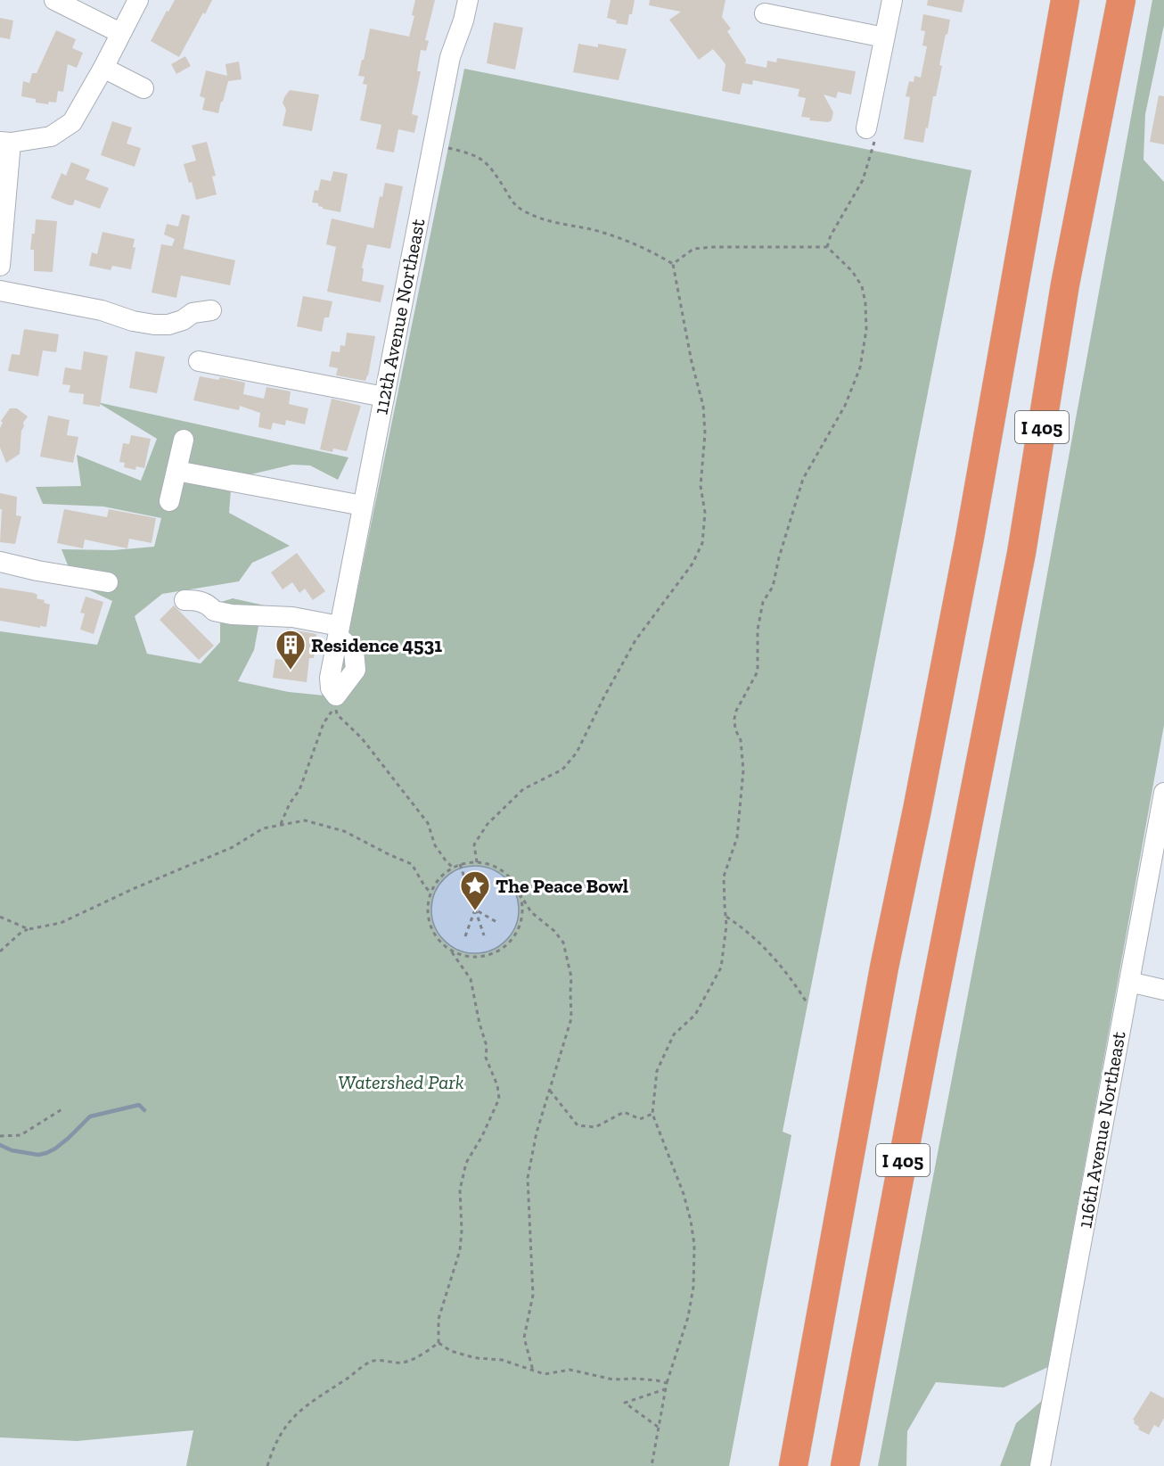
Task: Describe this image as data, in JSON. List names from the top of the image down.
{
  "streets": {
    "highway": ["I 405"],
    "street": ["112th Avenue Northeast", "116th Avenue Northeast"]
  },
  "parks": ["Watershed Park"],
  "places": {
    "building": ["Residence 4531"],
    "place": ["The Peace Bowl"]
  }
}
